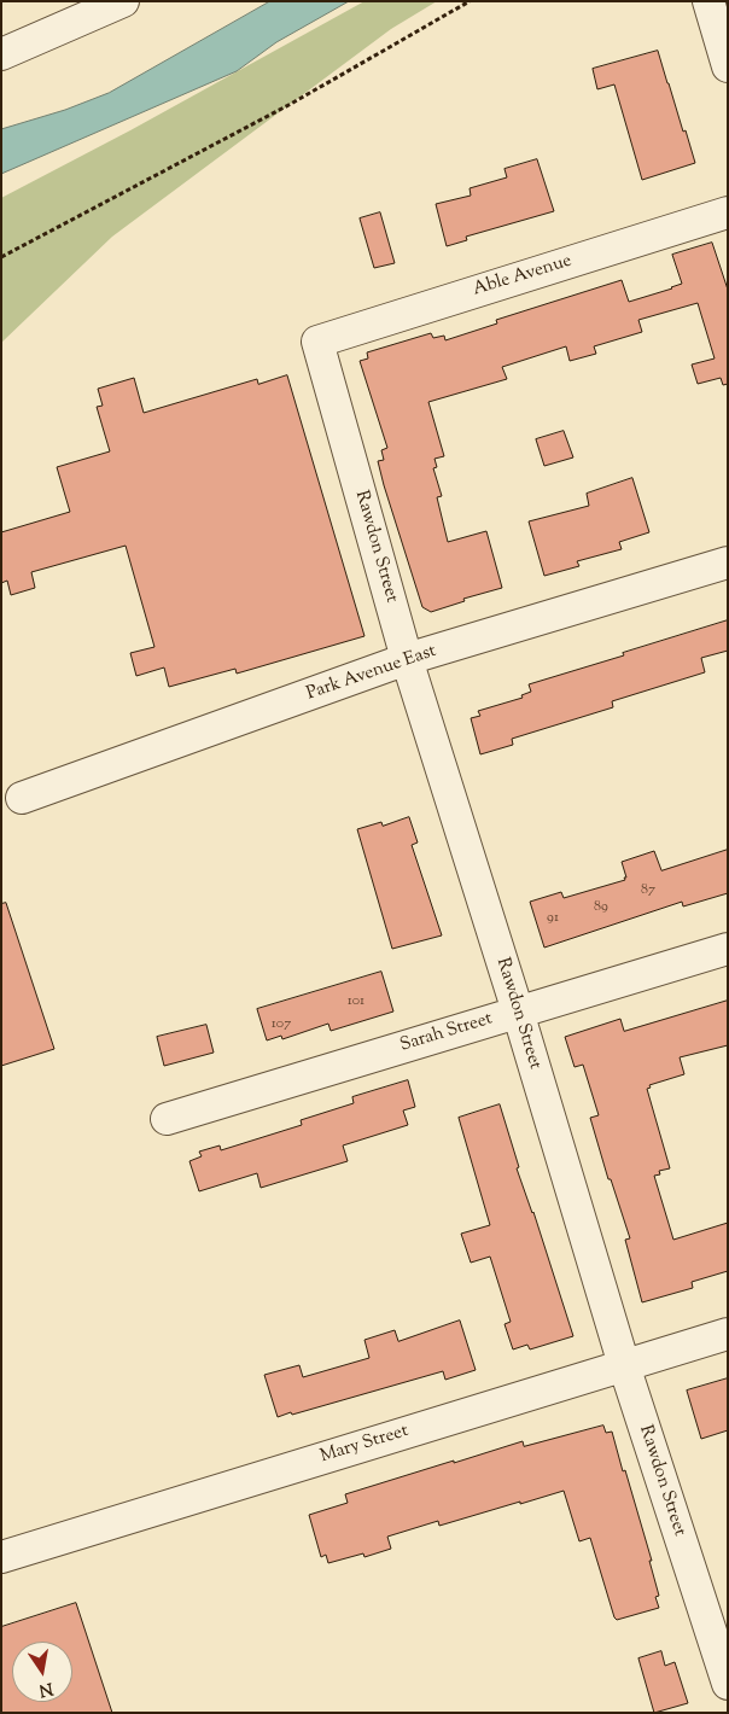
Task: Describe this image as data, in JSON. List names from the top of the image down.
{
  "streets": {
    "street": [
      "Able Avenue",
      "Rawdon Street",
      "Park Avenue East",
      "Sarah Street",
      "Mary Street"
    ]
  },
  "crossings": [
    ["Able Avenue", "Rawdon Street"],
    ["Rawdon Street", "Park Avenue East"],
    ["Rawdon Street", "Sarah Street"],
    ["Rawdon Street", "Mary Street"]
  ],
  "house_numbers": [
    "87",
    "89",
    "91",
    "101",
    "107"
  ],
  "north": "bottom"
}
